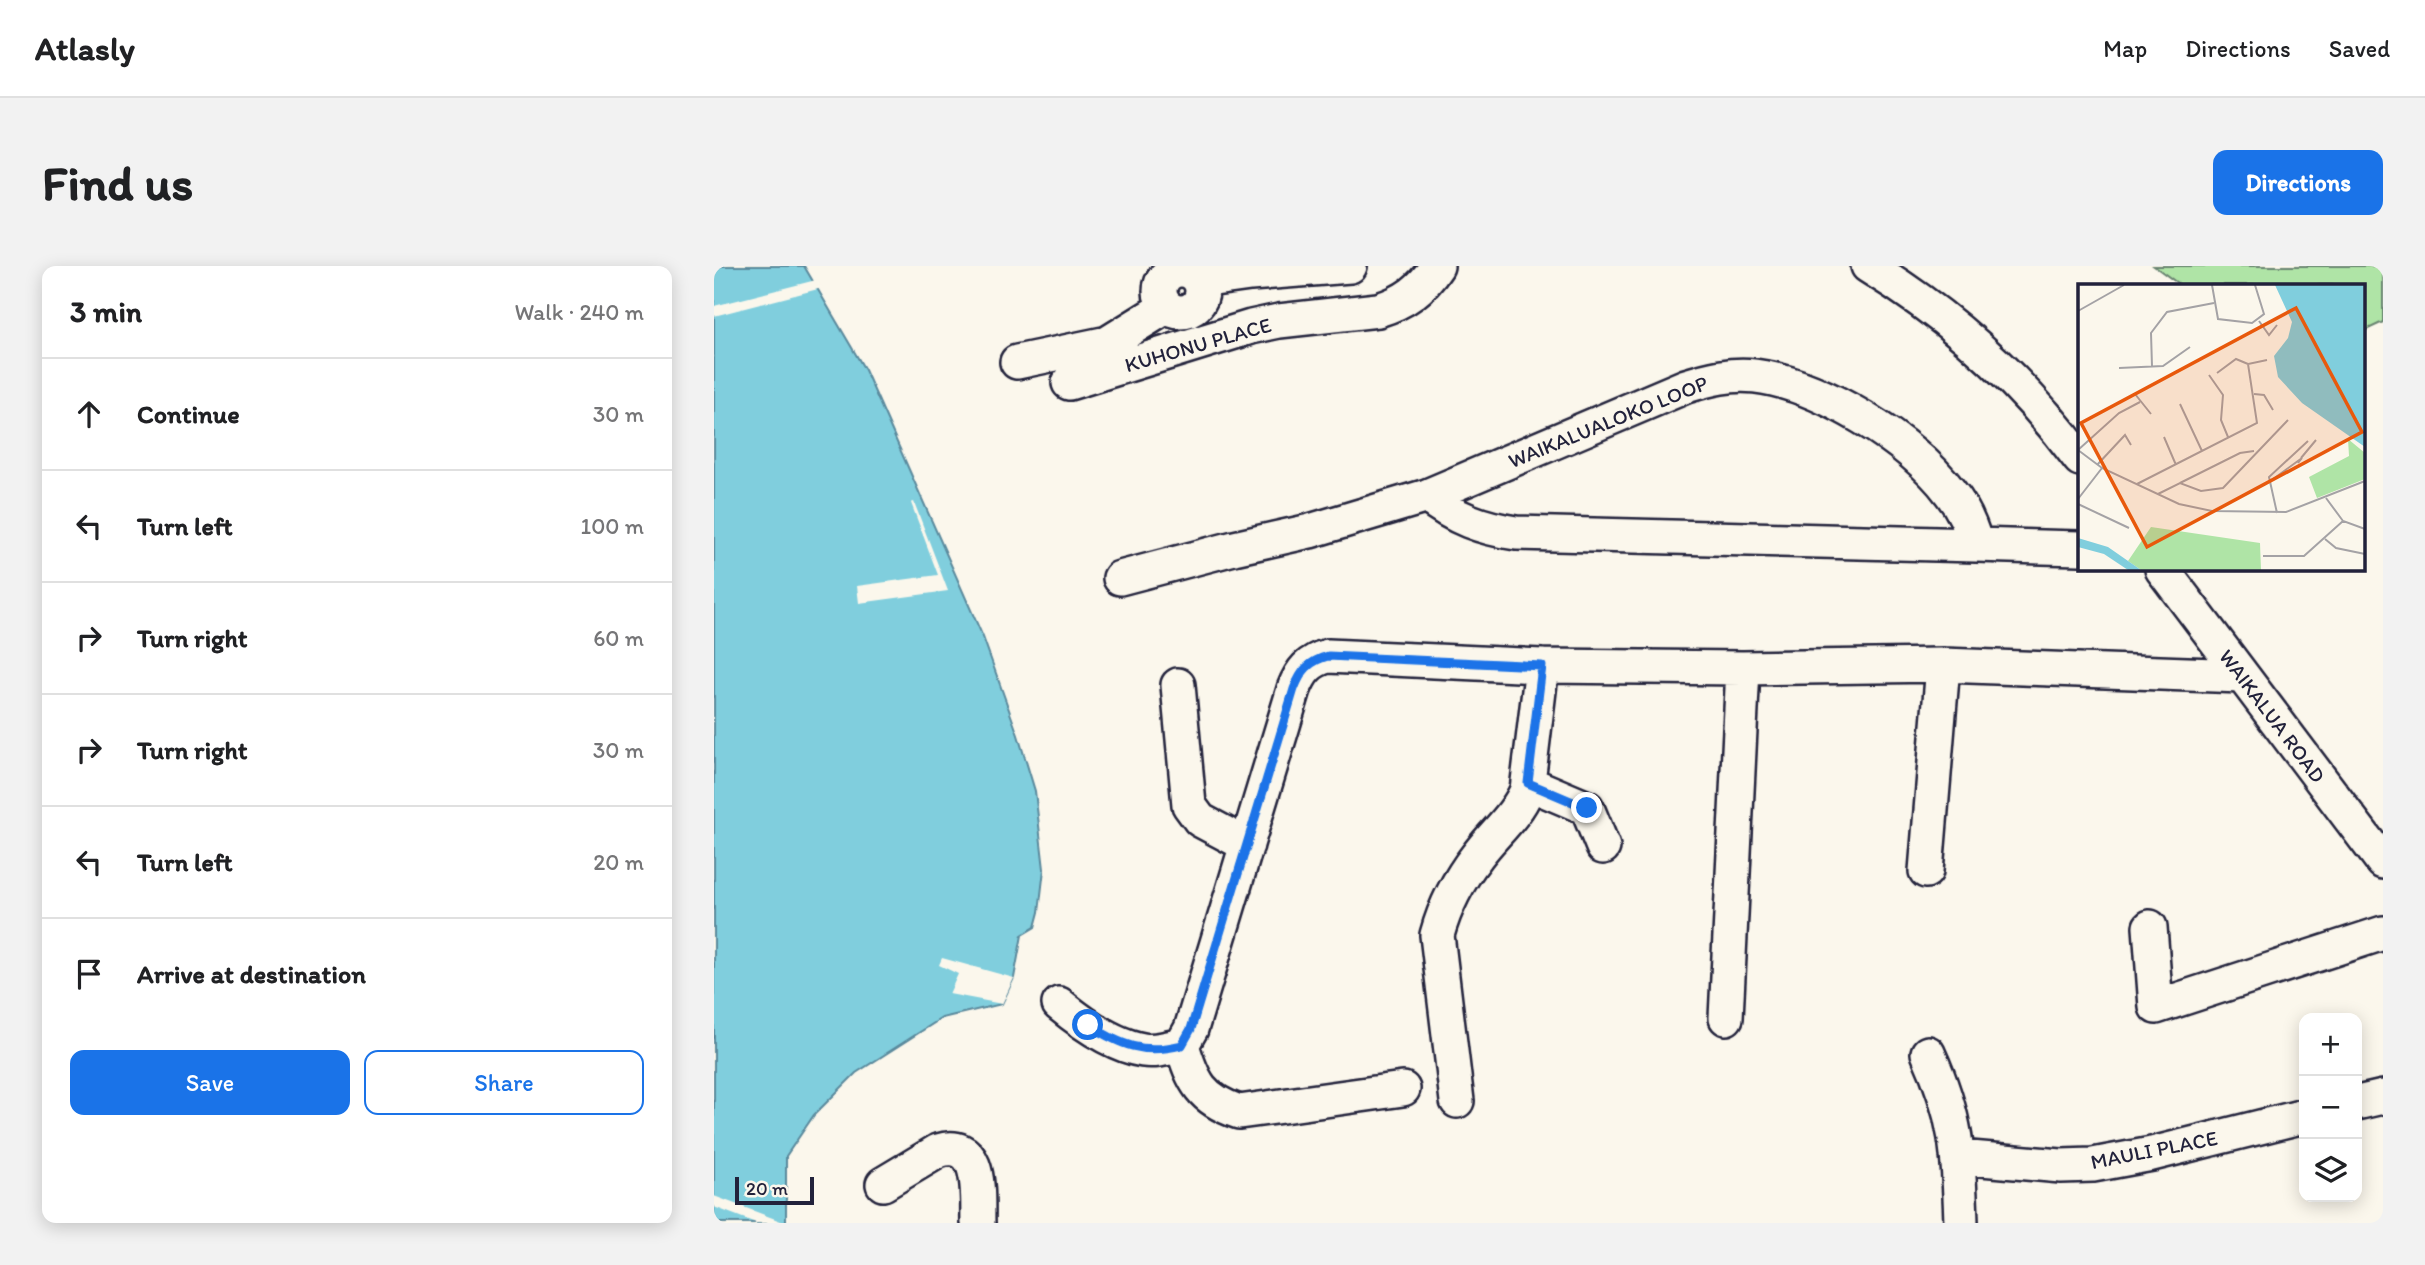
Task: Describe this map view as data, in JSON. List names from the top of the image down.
{
  "streets": {
    "street": [
      "KUHONU PLACE",
      "WAIKALUALOKO LOOP",
      "WAIKALUA ROAD",
      "MAULI PLACE"
    ]
  },
  "scale_bar": "20 m",
  "page": {
    "header": "Atlasly",
    "nav": ["Map", "Directions", "Saved"],
    "buttons": [
      "Directions",
      ["Save", "Share"]
    ],
    "title": "Find us",
    "heading": ["3 min", "Walk · 240 m"],
    "list": [
      ["Continue", "30 m"],
      ["Turn left", "100 m"],
      ["Turn right", "60 m"],
      ["Turn right", "30 m"],
      ["Turn left", "20 m"],
      "Arrive at destination"
    ],
    "map_buttons": ["+", "−"],
    "scale": "20 m"
  }
}
